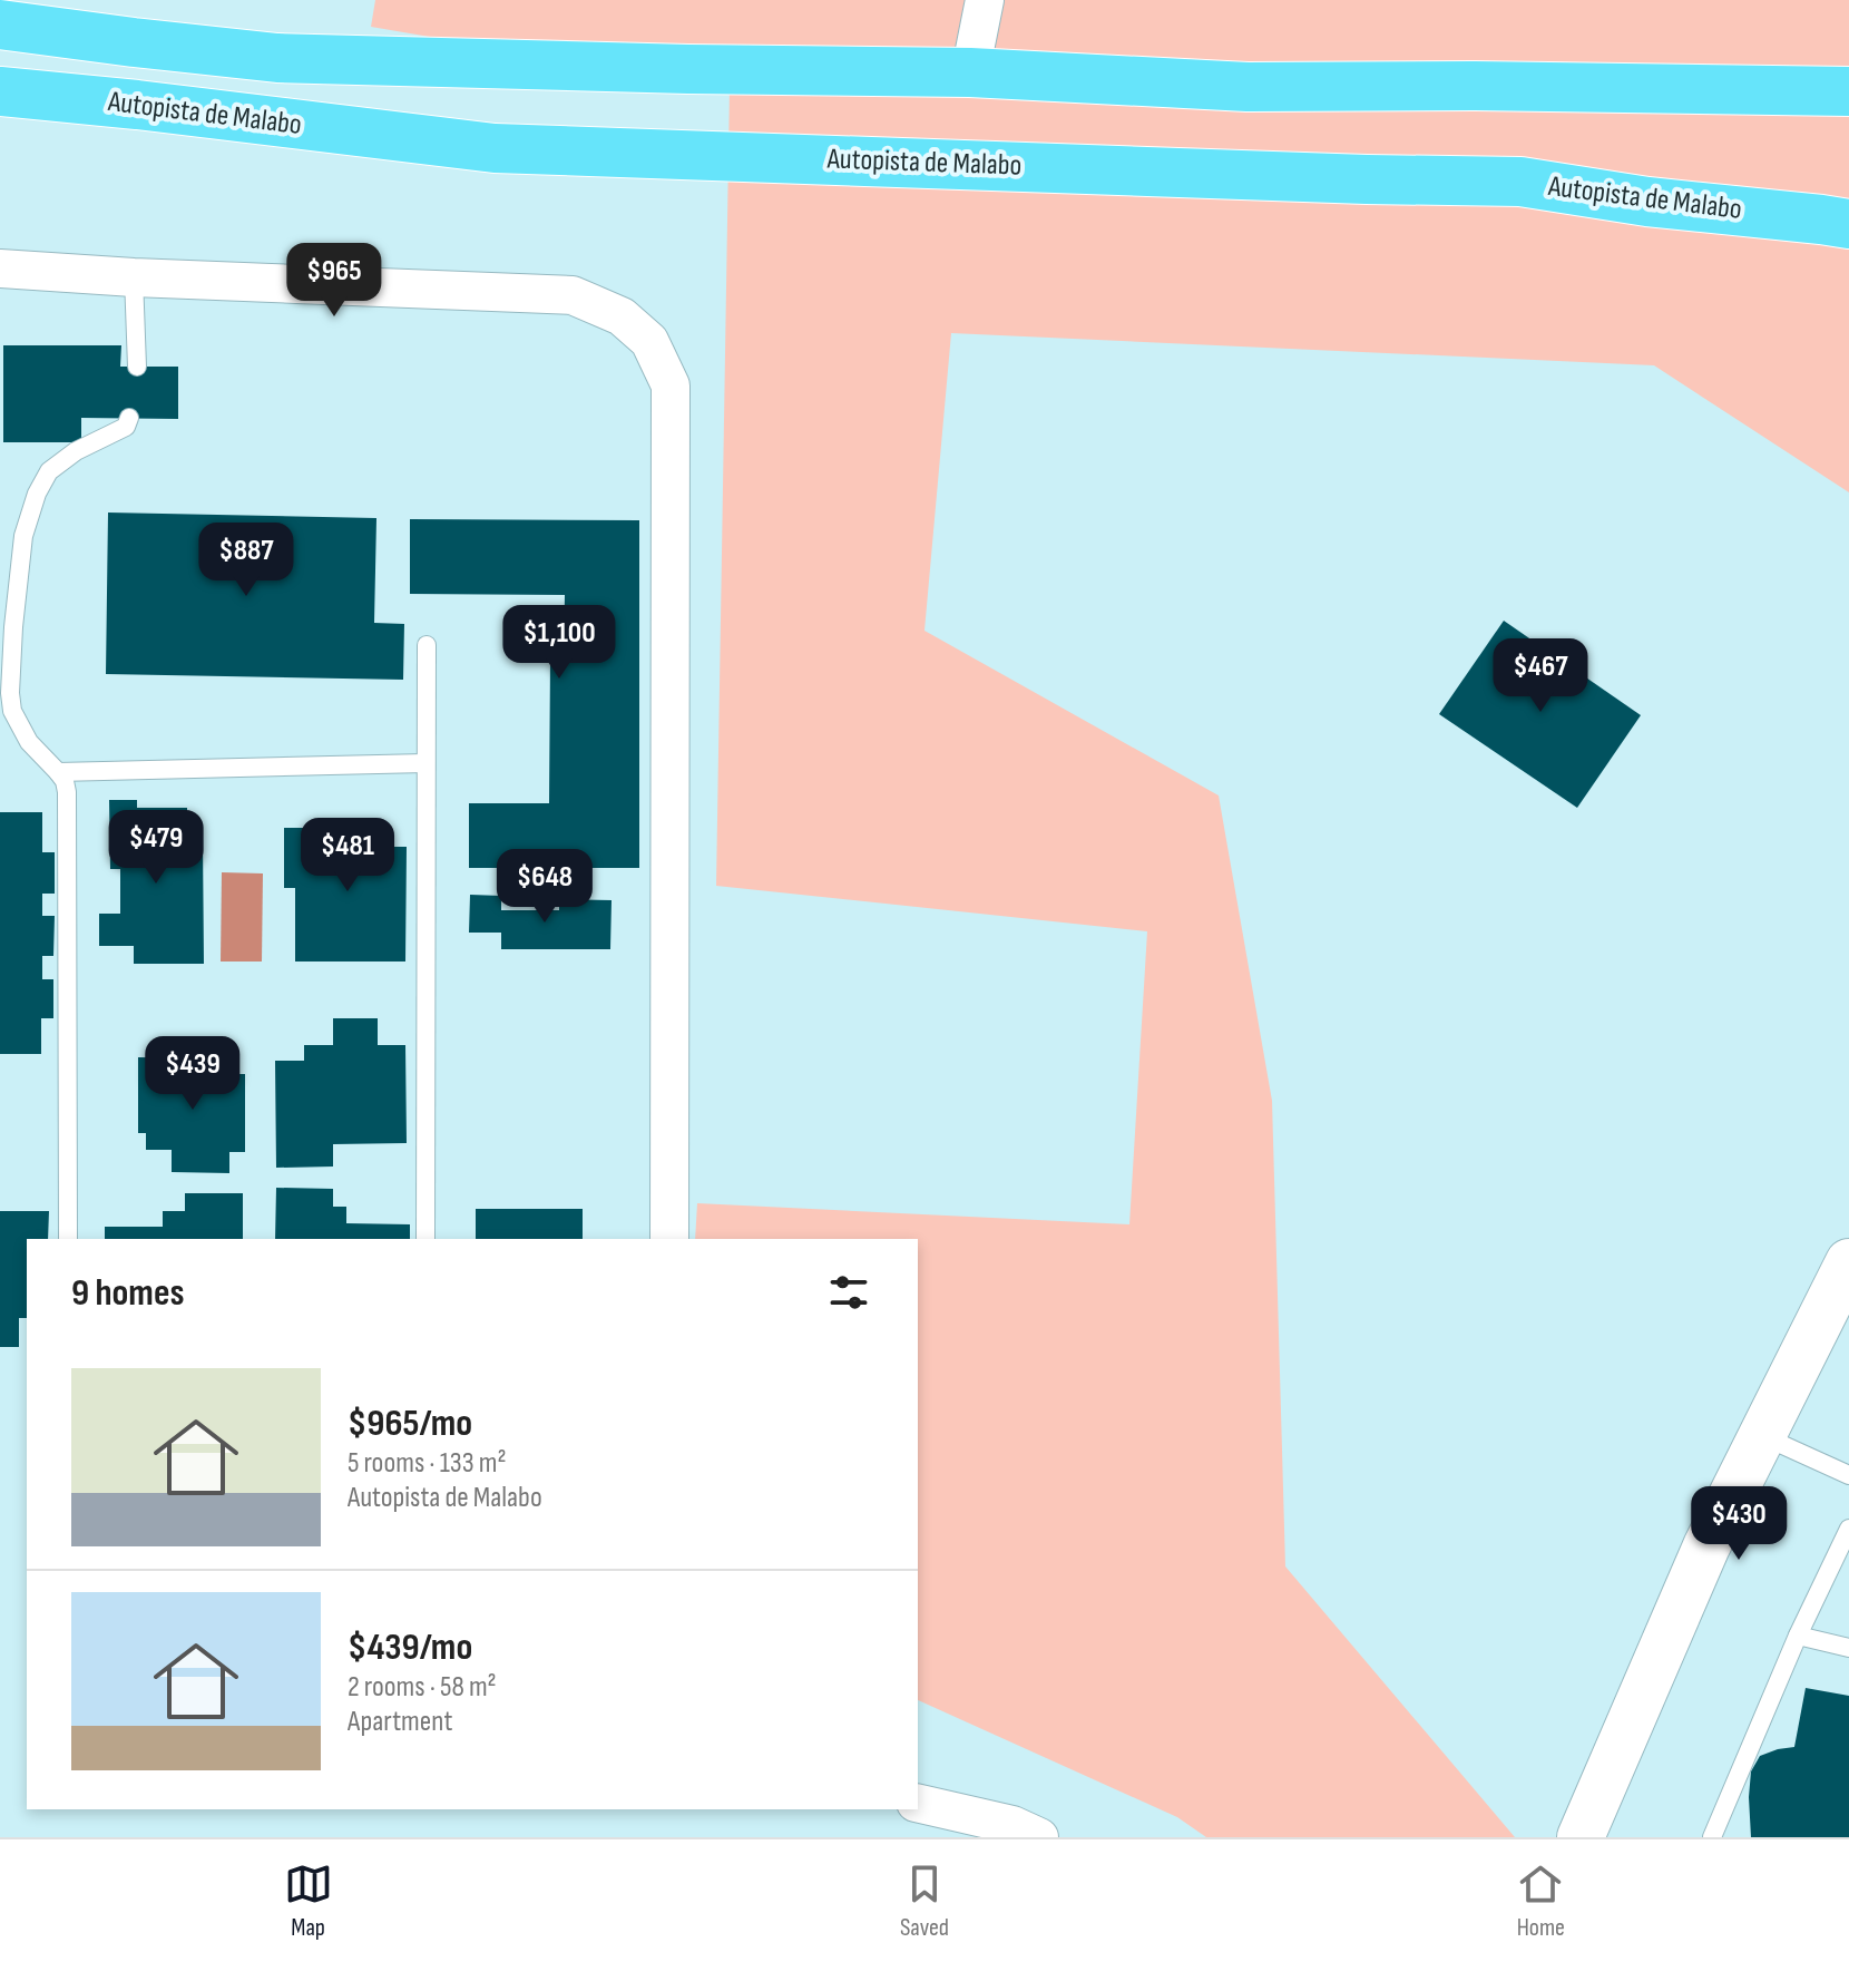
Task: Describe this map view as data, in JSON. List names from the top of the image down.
{
  "streets": {
    "highway": ["Autopista de Malabo"]
  },
  "page": {
    "price": [
      "$965",
      "$887",
      "$1,100",
      "$467",
      "$479",
      "$481",
      "$648",
      "$439",
      "$430"
    ],
    "heading": "9 homes",
    "list": [
      {
        "name": "$965/mo",
        "note": "5 rooms · 133 m² · Autopista de Malabo"
      },
      {
        "name": "$439/mo",
        "note": "2 rooms · 58 m² · Apartment"
      }
    ],
    "tabs": ["Map", "Saved", "Home"]
  }
}
